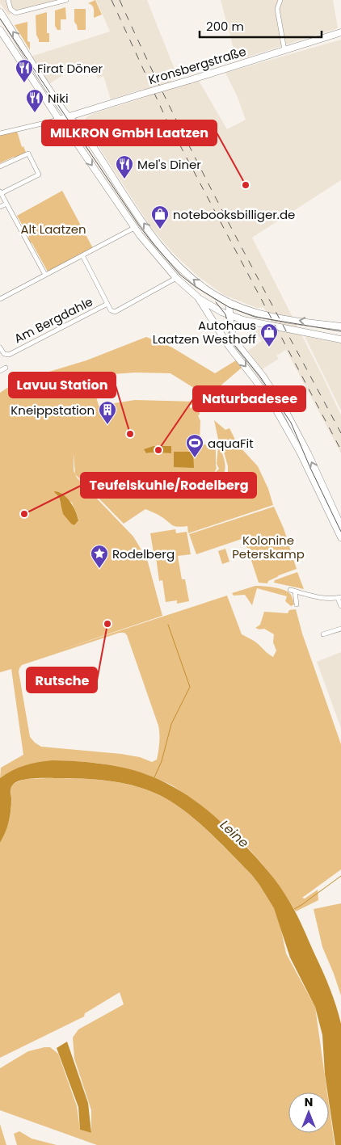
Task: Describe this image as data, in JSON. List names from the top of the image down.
{
  "streets": {
    "main road": ["Kronsbergstraße"],
    "street": ["Am Bergdahle"]
  },
  "water": ["Leine"],
  "parks": ["Alt Laatzen", "Kolonine Peterskamp"],
  "places": {
    "restaurant": ["Firat Döner", "Niki", "Mel's Diner"],
    "other": [
      "MILKRON GmbH Laatzen",
      "Lavuu Station",
      "Naturbadesee",
      "Teufelskuhle/Rodelberg",
      "Rutsche"
    ],
    "shop": ["notebooksbilliger.de", "Autohaus Laatzen Westhoff"],
    "building": ["Kneippstation"],
    "sports": ["aquaFit"],
    "place": ["Rodelberg"]
  },
  "scale_bar": "200 m",
  "north": "top"
}
